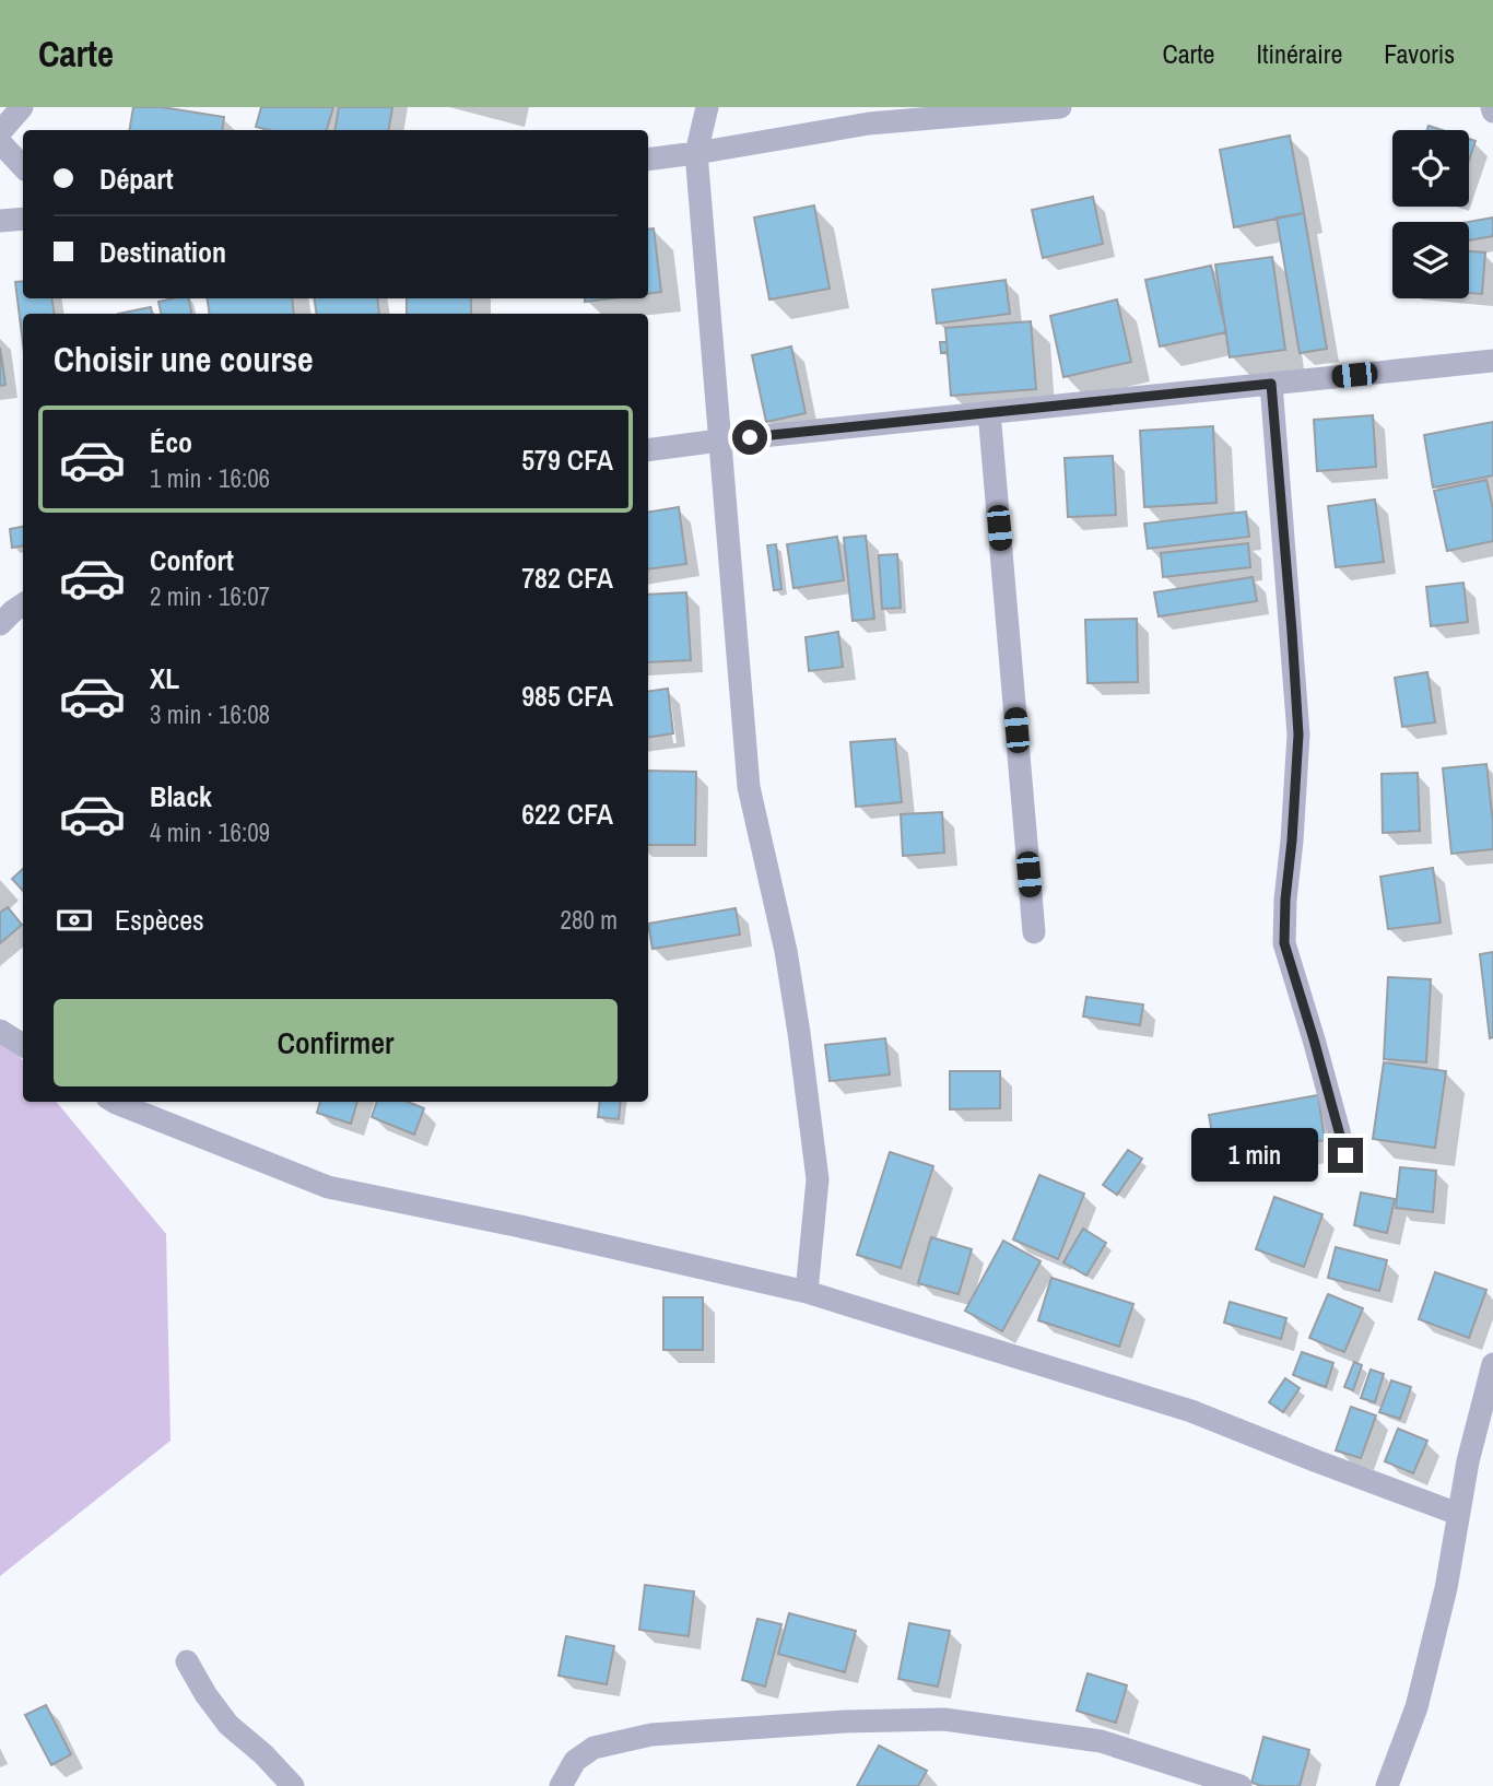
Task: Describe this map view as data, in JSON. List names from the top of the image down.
{
  "page": {
    "header": "Carte",
    "nav": ["Carte", "Itinéraire", "Favoris"],
    "banner": ["Départ", "Destination"],
    "heading": "Choisir une course",
    "list": [
      {
        "name": "Éco",
        "note": "1 min · 16:06",
        "value": "579 CFA"
      },
      {
        "name": "Confort",
        "note": "2 min · 16:07",
        "value": "782 CFA"
      },
      {
        "name": "XL",
        "note": "3 min · 16:08",
        "value": "985 CFA"
      },
      {
        "name": "Black",
        "note": "4 min · 16:09",
        "value": "622 CFA"
      }
    ],
    "pay": ["Espèces", "280 m"],
    "buttons": "Confirmer",
    "bubble": "1 min"
  }
}
